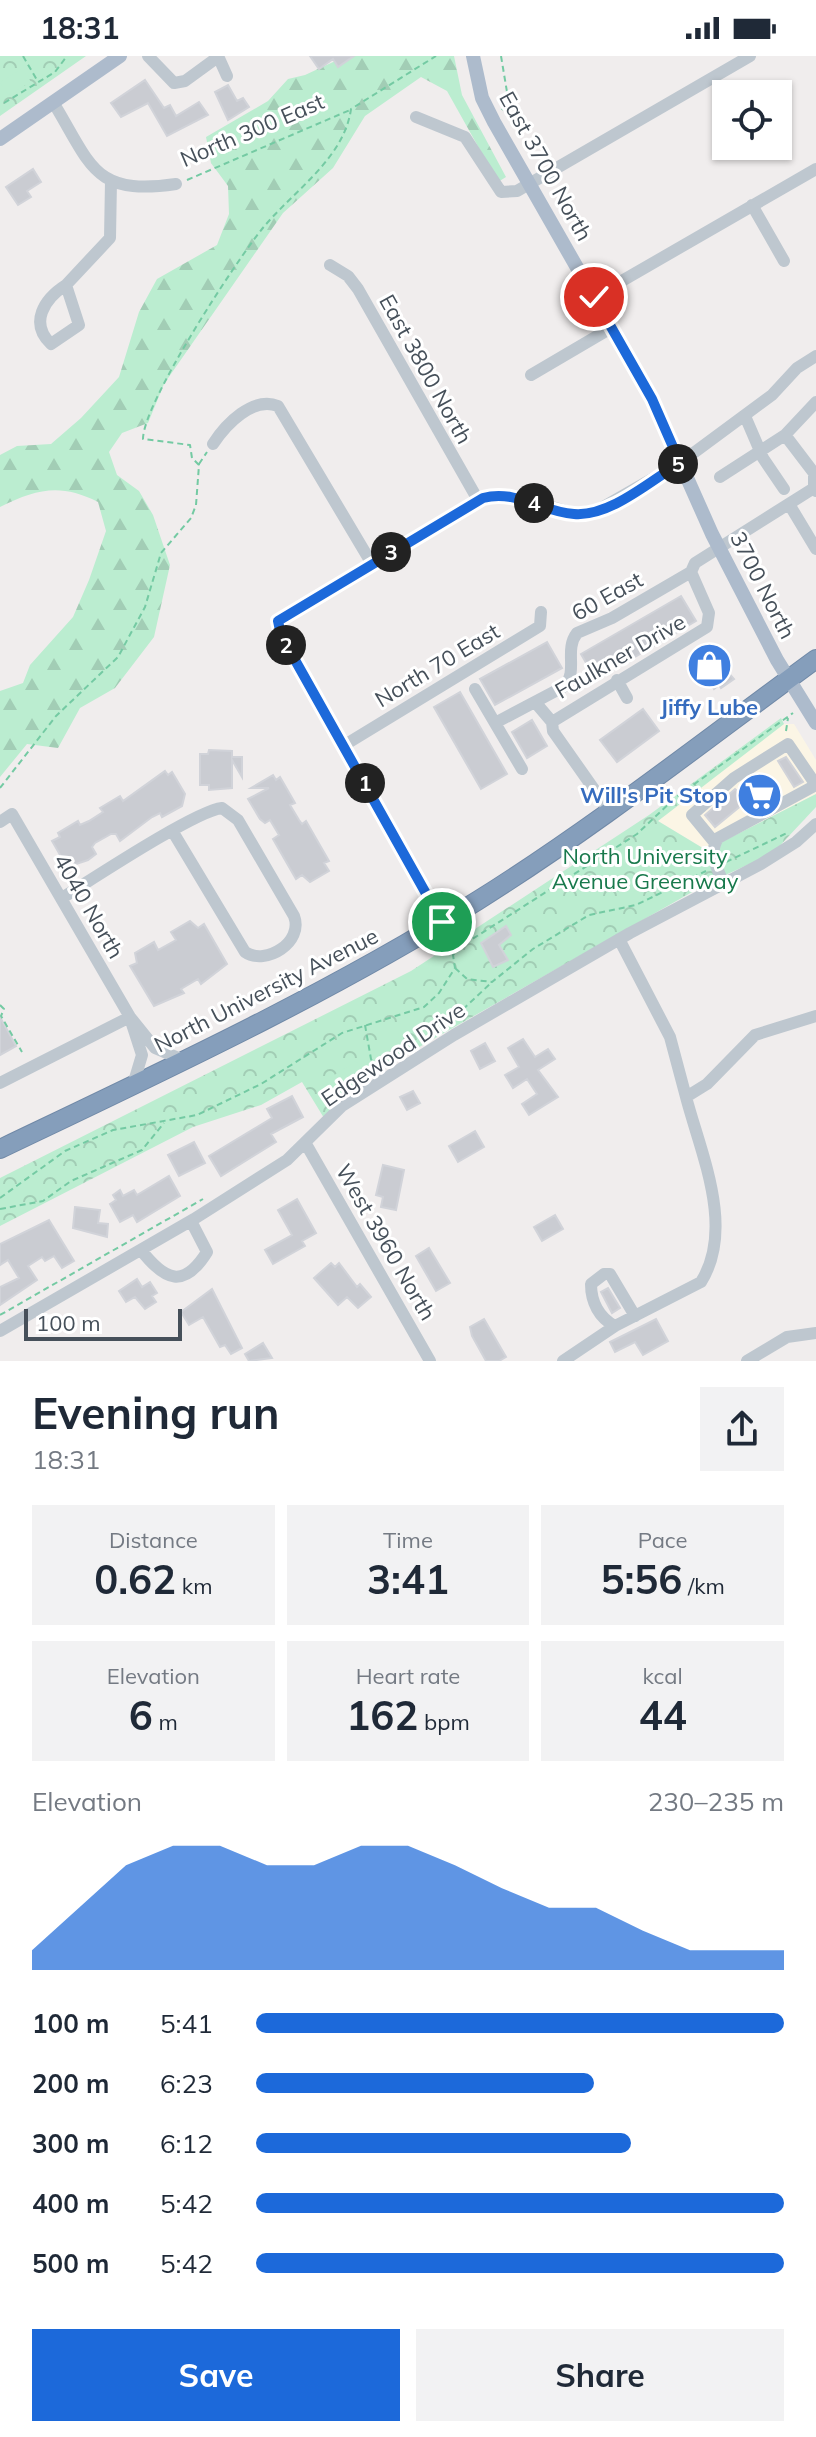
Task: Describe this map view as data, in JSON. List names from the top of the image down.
{
  "streets": {
    "highway": ["North University Avenue"],
    "main road": ["East 3700 North", "3700 North"],
    "street": [
      "North 300 East",
      "East 3800 North",
      "60 East",
      "Faulkner Drive",
      "North 70 East",
      "4040 North",
      "Edgewood Drive",
      "West 3960 North"
    ]
  },
  "crossings": [
    ["East 3700 North", "3700 North"],
    ["3700 North", "North University Avenue"],
    ["60 East", "Faulkner Drive"],
    ["4040 North", "North University Avenue"],
    ["Edgewood Drive", "West 3960 North"]
  ],
  "parks": ["North University Avenue Greenway"],
  "places": {
    "shop": ["Jiffy Lube"],
    "supermarket": ["Will's Pit Stop"]
  },
  "scale_bar": "100 m",
  "page": {
    "status": "18:31",
    "pins": [
      "5",
      "4",
      "3",
      "2",
      "1"
    ],
    "scale": "100 m",
    "heading": ["Evening run", "18:31"],
    "stats": [
      ["Distance", "0.62 km"],
      ["Time", "3:41"],
      ["Pace", "5:56 /km"],
      ["Elevation", "6 m"],
      ["Heart rate", "162 bpm"],
      ["kcal", "44"]
    ],
    "chart": ["Elevation", "230–235 m"],
    "list": [
      {
        "name": "100 m",
        "note": "5:41"
      },
      {
        "name": "200 m",
        "note": "6:23"
      },
      {
        "name": "300 m",
        "note": "6:12"
      },
      {
        "name": "400 m",
        "note": "5:42"
      },
      {
        "name": "500 m",
        "note": "5:42"
      }
    ],
    "buttons": ["Save", "Share"]
  }
}
